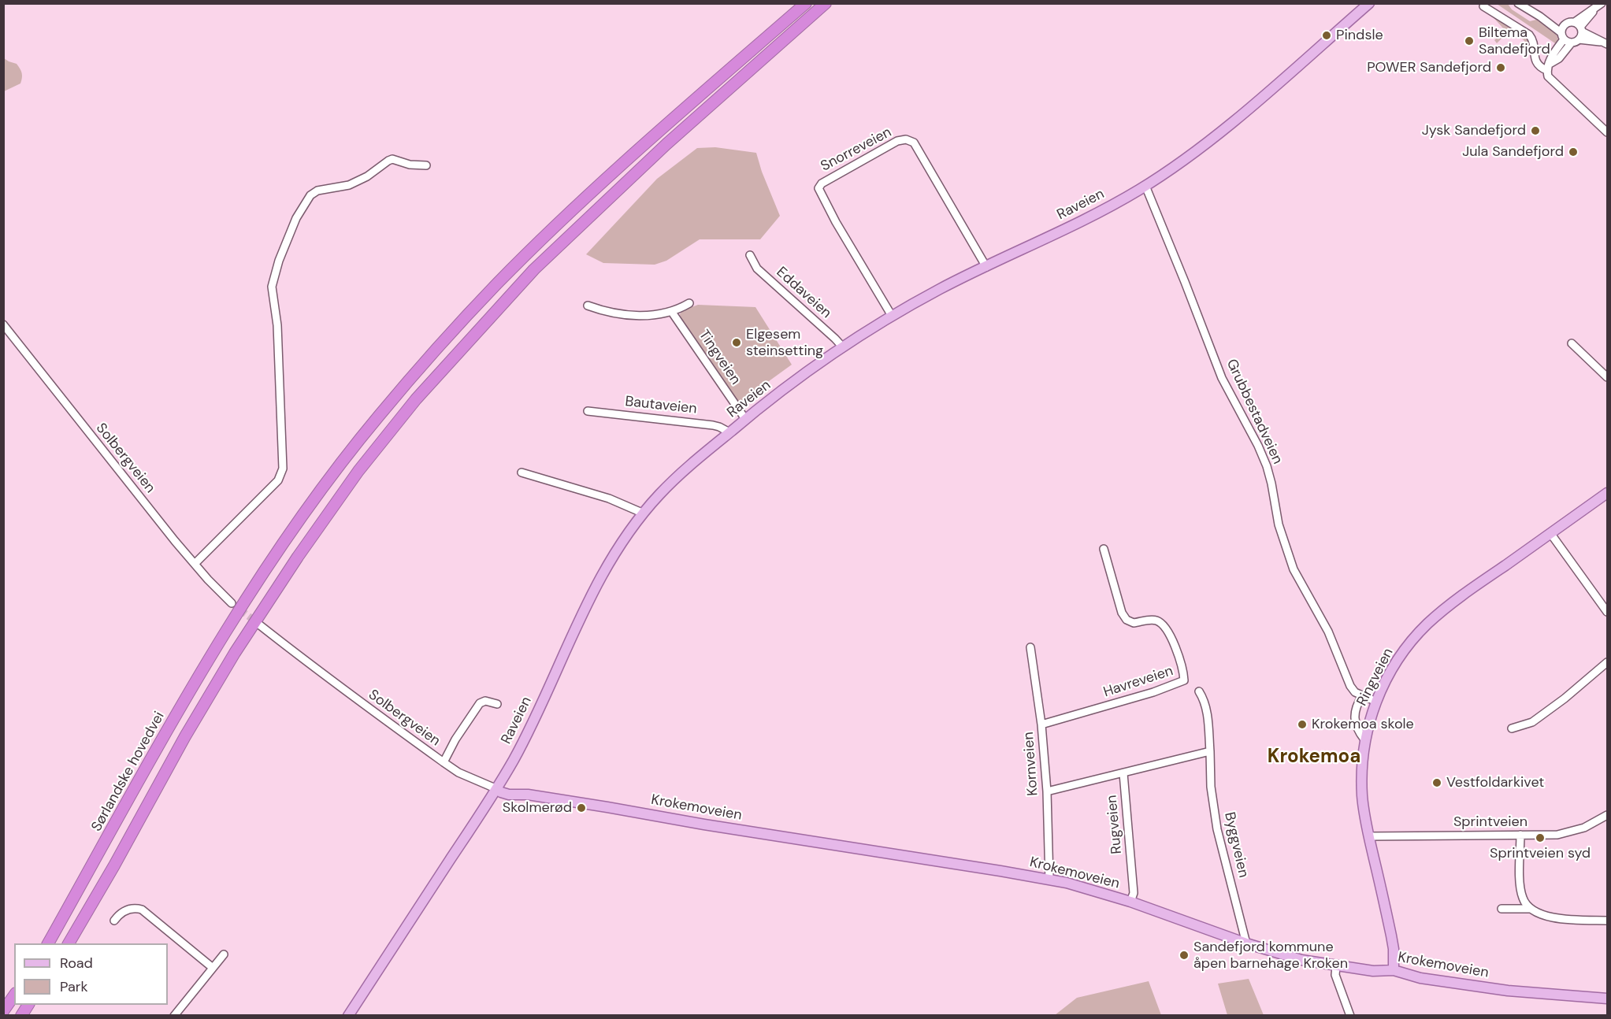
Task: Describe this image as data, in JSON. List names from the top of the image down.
{
  "streets": {
    "highway": ["Sørlandske hovedvei"],
    "main road": ["Raveien", "Ringveien", "Krokemoveien"],
    "street": [
      "Snorreveien",
      "Eddaveien",
      "Tingveien",
      "Bautaveien",
      "Grubbestadveien",
      "Solbergveien",
      "Havreveien",
      "Kornveien",
      "Sprintveien",
      "Rugveien",
      "Byggveien"
    ]
  },
  "crossings": [
    ["Snorreveien", "Raveien"],
    ["Raveien", "Eddaveien"],
    ["Raveien", "Tingveien"],
    ["Raveien", "Bautaveien"],
    ["Raveien", "Grubbestadveien"],
    ["Raveien", "Solbergveien"],
    ["Raveien", "Krokemoveien"],
    ["Grubbestadveien", "Ringveien"],
    ["Solbergveien", "Krokemoveien"],
    ["Ringveien", "Krokemoveien"],
    ["Ringveien", "Sprintveien"],
    ["Havreveien", "Kornveien"],
    ["Kornveien", "Krokemoveien"],
    ["Krokemoveien", "Rugveien"],
    ["Krokemoveien", "Byggveien"]
  ],
  "districts": ["Krokemoa"],
  "places": [
    "Pindsle",
    "Biltema Sandefjord",
    "POWER Sandefjord",
    "Jysk Sandefjord",
    "Jula Sandefjord",
    "Elgesem steinsetting",
    "Krokemoa skole",
    "Vestfoldarkivet",
    "Skolmerød",
    "Sprintveien syd",
    "Sandefjord kommune åpen barnehage Kroken"
  ],
  "legend": ["Road", "Park"]
}
